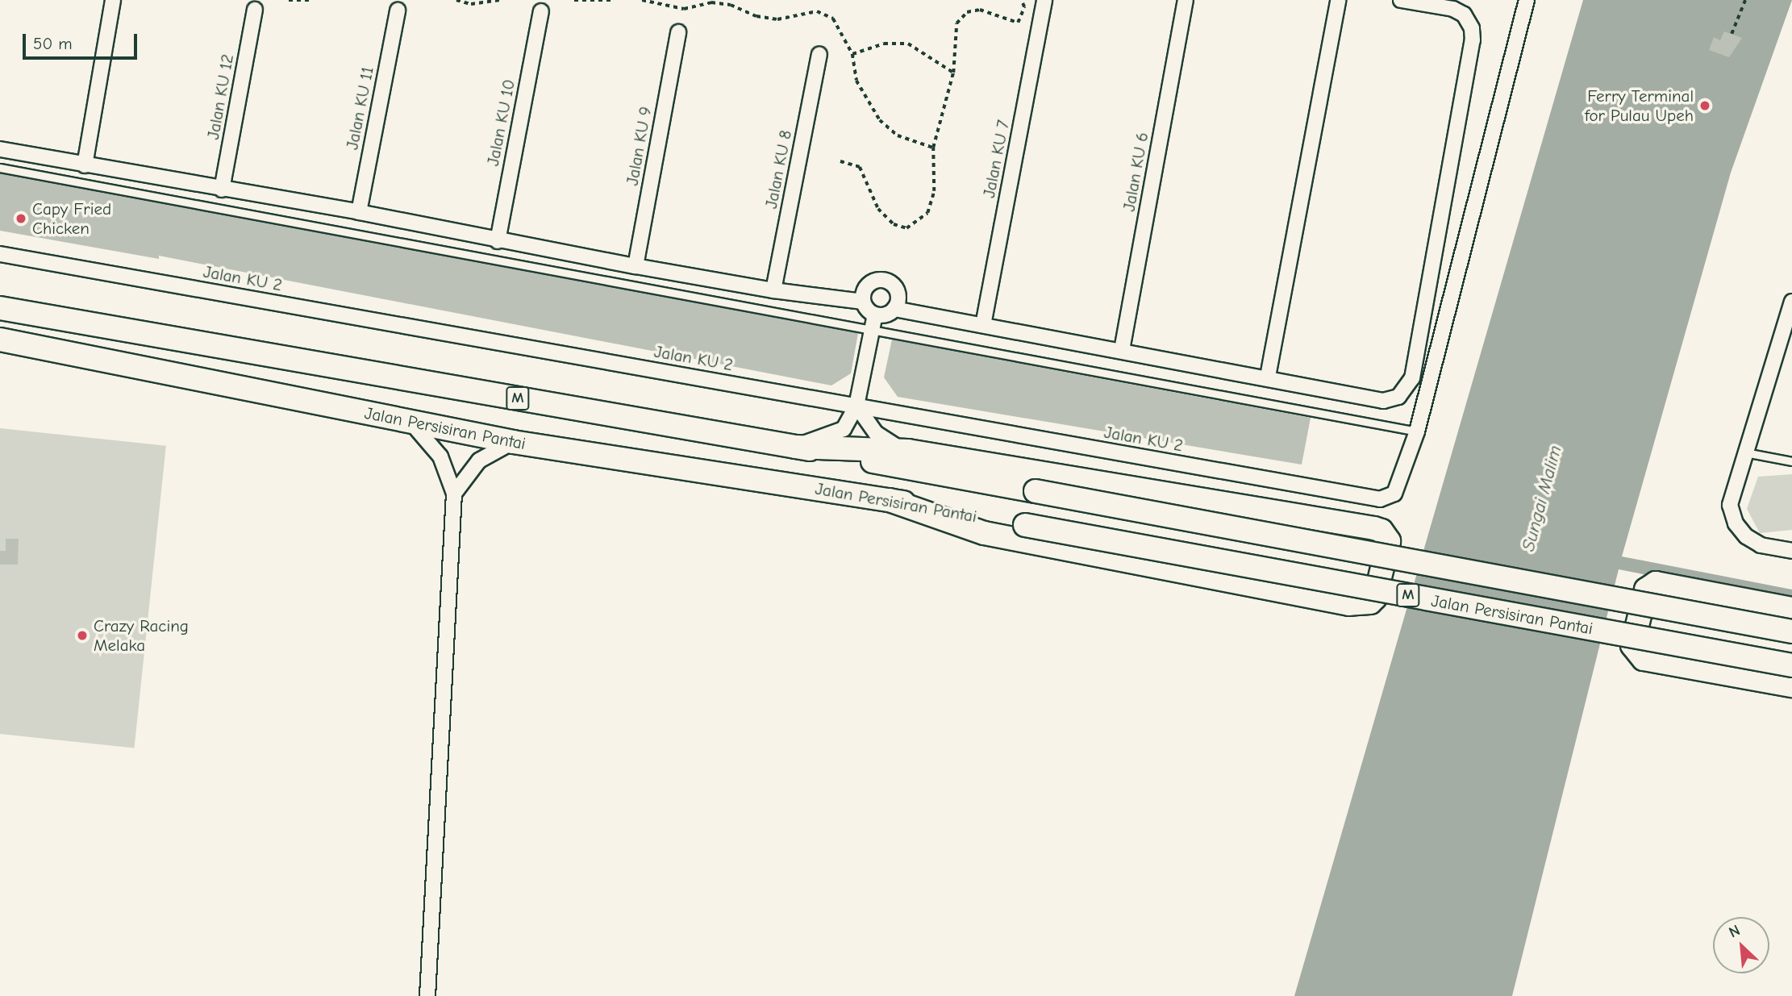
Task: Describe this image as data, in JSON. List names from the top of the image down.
{
  "streets": {
    "main road": ["M", "Jalan Persisiran Pantai"],
    "street": [
      "Jalan KU 12",
      "Jalan KU 11",
      "Jalan KU 10",
      "Jalan KU 9",
      "Jalan KU 7",
      "Jalan KU 8",
      "Jalan KU 6",
      "Jalan KU 2"
    ]
  },
  "water": ["Sungai Malim"],
  "places": ["Ferry Terminal for Pulau Upeh", "Capy Fried Chicken", "Crazy Racing Melaka"],
  "scale_bar": "50 m",
  "north": "top left"
}
